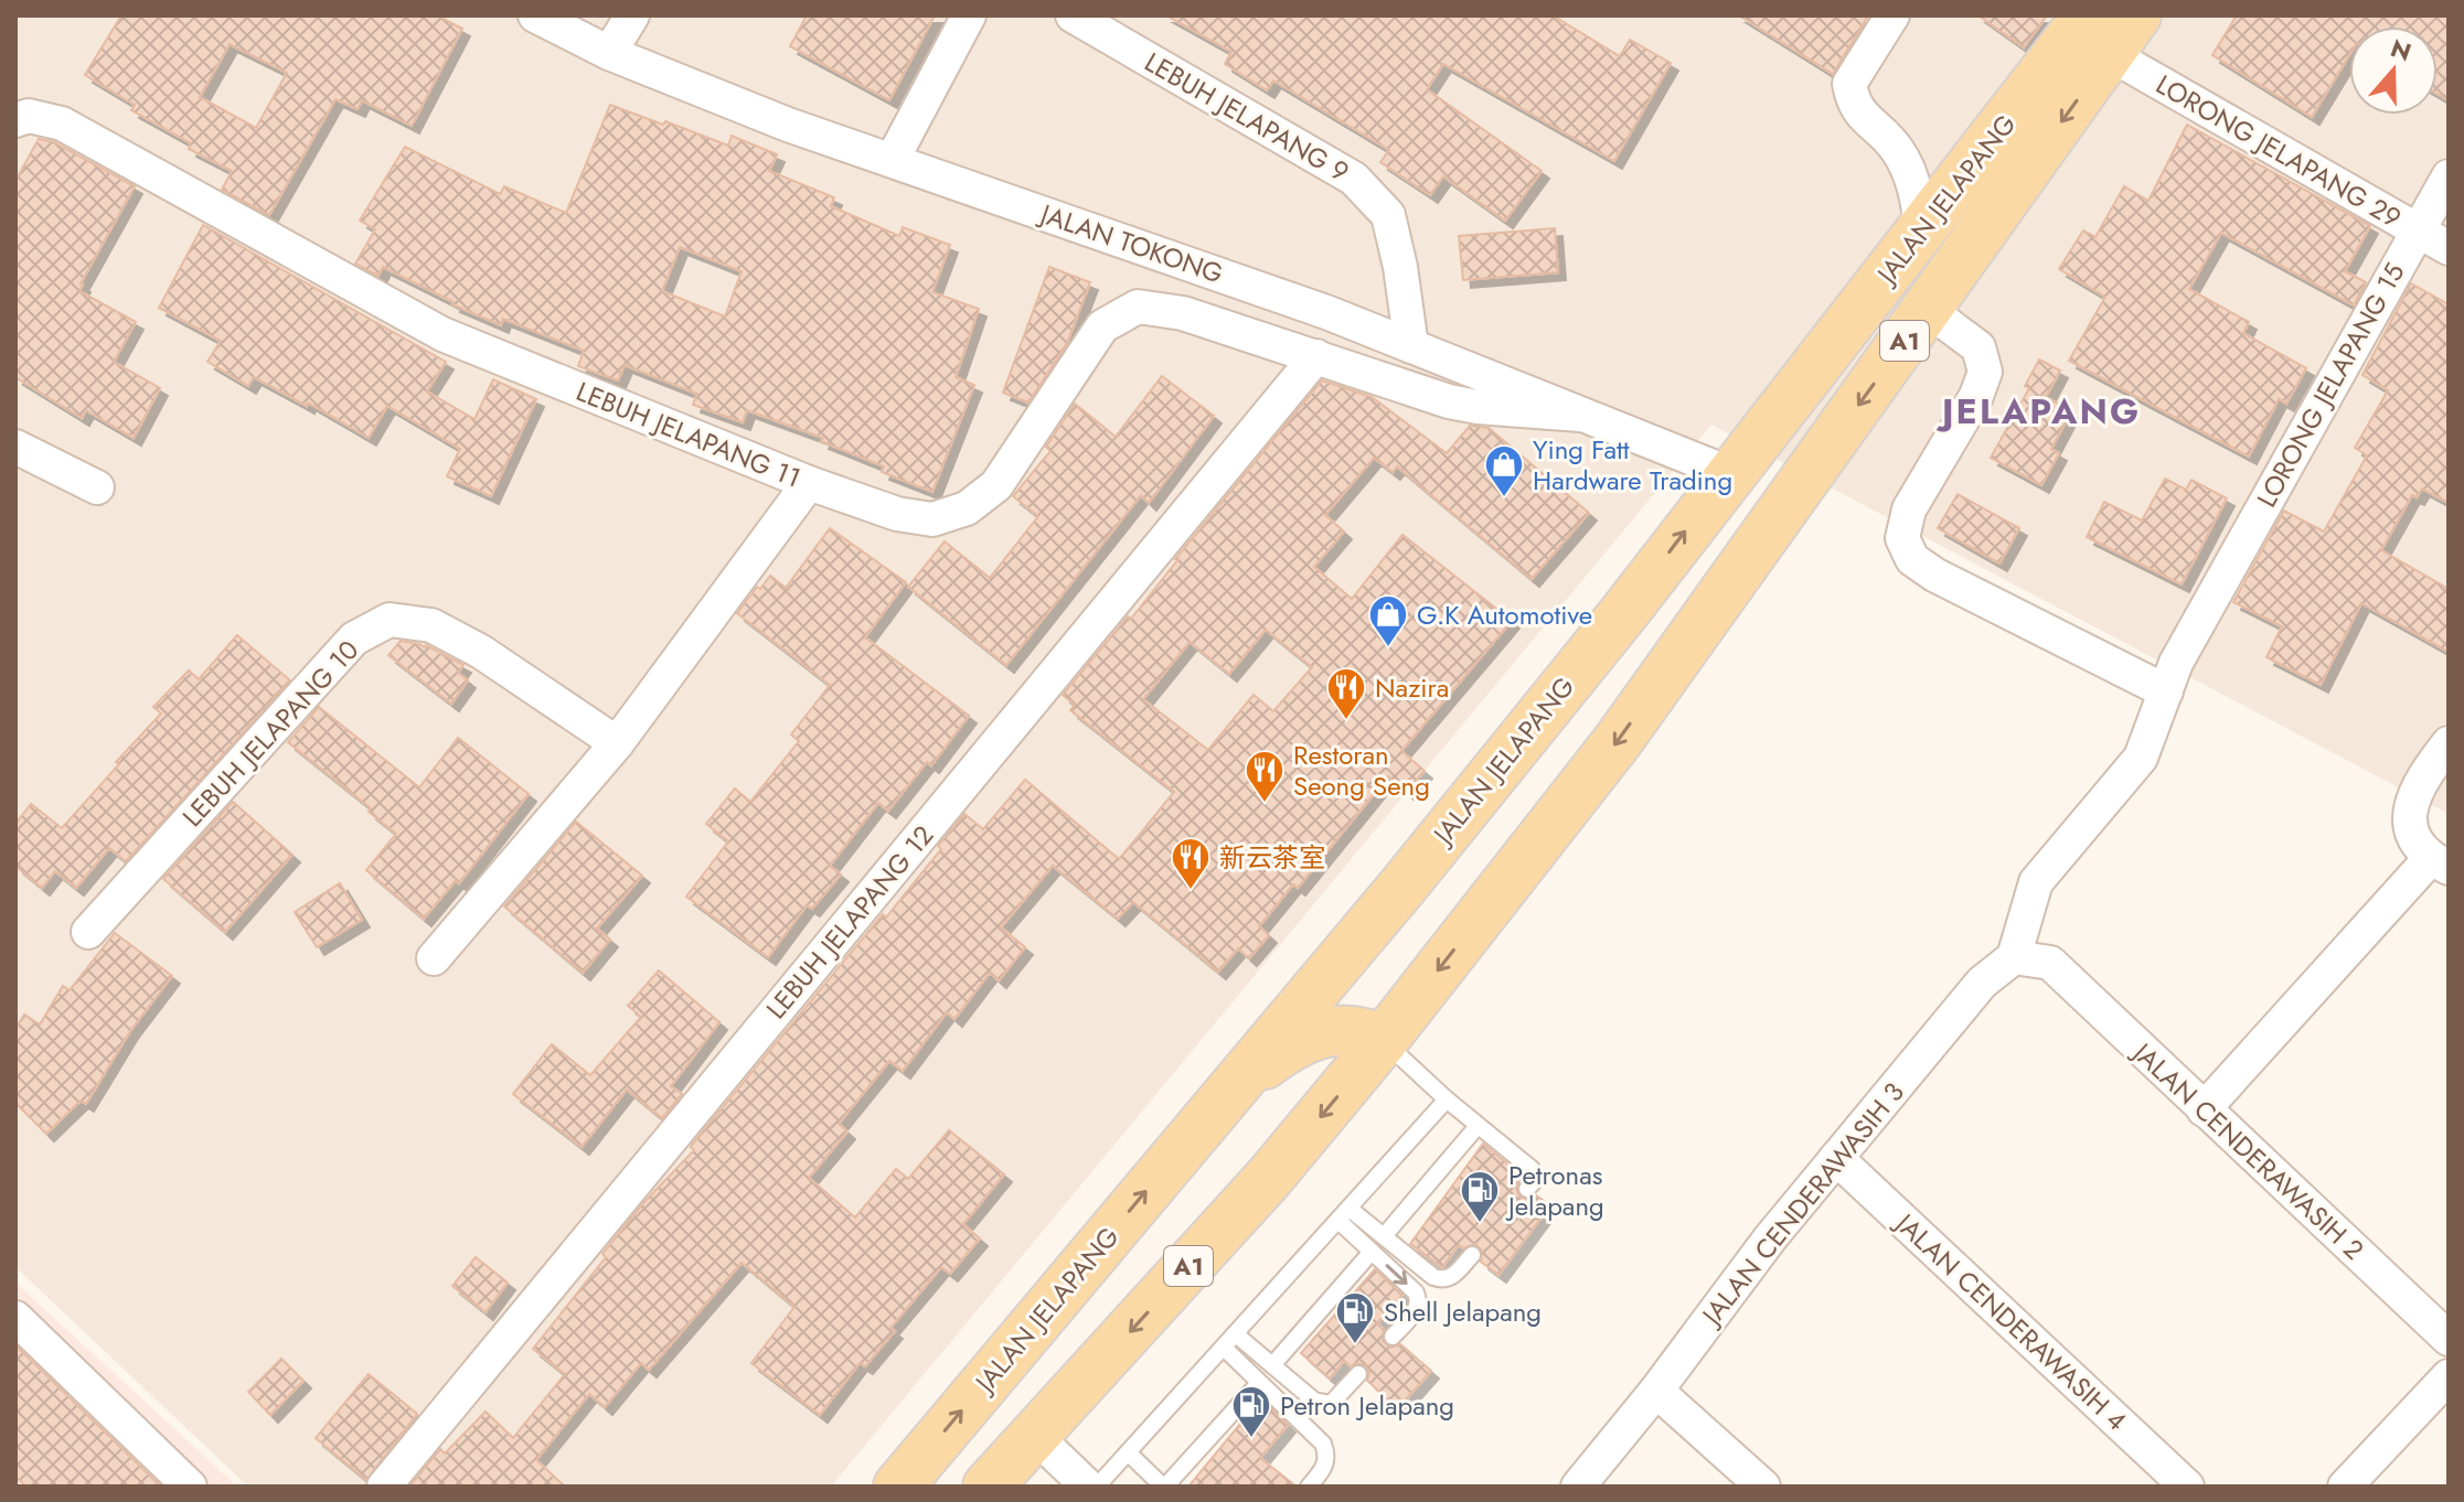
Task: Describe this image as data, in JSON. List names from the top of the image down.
{
  "streets": {
    "main road": ["JALAN JELAPANG", "A1"],
    "street": [
      "LEBUH JELAPANG 9",
      "LORONG JELAPANG 29",
      "JALAN TOKONG",
      "LORONG JELAPANG 15",
      "LEBUH JELAPANG 11",
      "LEBUH JELAPANG 10",
      "LEBUH JELAPANG 12",
      "JALAN CENDERAWASIH 2",
      "JALAN CENDERAWASIH 3",
      "JALAN CENDERAWASIH 4"
    ]
  },
  "crossings": [
    ["LEBUH JELAPANG 9", "JALAN TOKONG"],
    ["LORONG JELAPANG 29", "JALAN JELAPANG"],
    ["LORONG JELAPANG 29", "LORONG JELAPANG 15"],
    ["JALAN JELAPANG", "JALAN TOKONG"],
    ["JALAN TOKONG", "LEBUH JELAPANG 11"],
    ["LORONG JELAPANG 15", "JALAN CENDERAWASIH 2"],
    ["LORONG JELAPANG 15", "JALAN CENDERAWASIH 3"],
    ["LEBUH JELAPANG 11", "LEBUH JELAPANG 12"],
    ["JALAN CENDERAWASIH 2", "JALAN CENDERAWASIH 3"],
    ["JALAN CENDERAWASIH 3", "JALAN CENDERAWASIH 4"]
  ],
  "districts": ["JELAPANG"],
  "places": {
    "shop": ["Ying Fatt Hardware Trading", "G.K Automotive"],
    "restaurant": ["Nazira", "Restoran Seong Seng", "新云茶室"],
    "fuel station": ["Petronas Jelapang", "Shell Jelapang", "Petron Jelapang"]
  },
  "north": "top"
}
